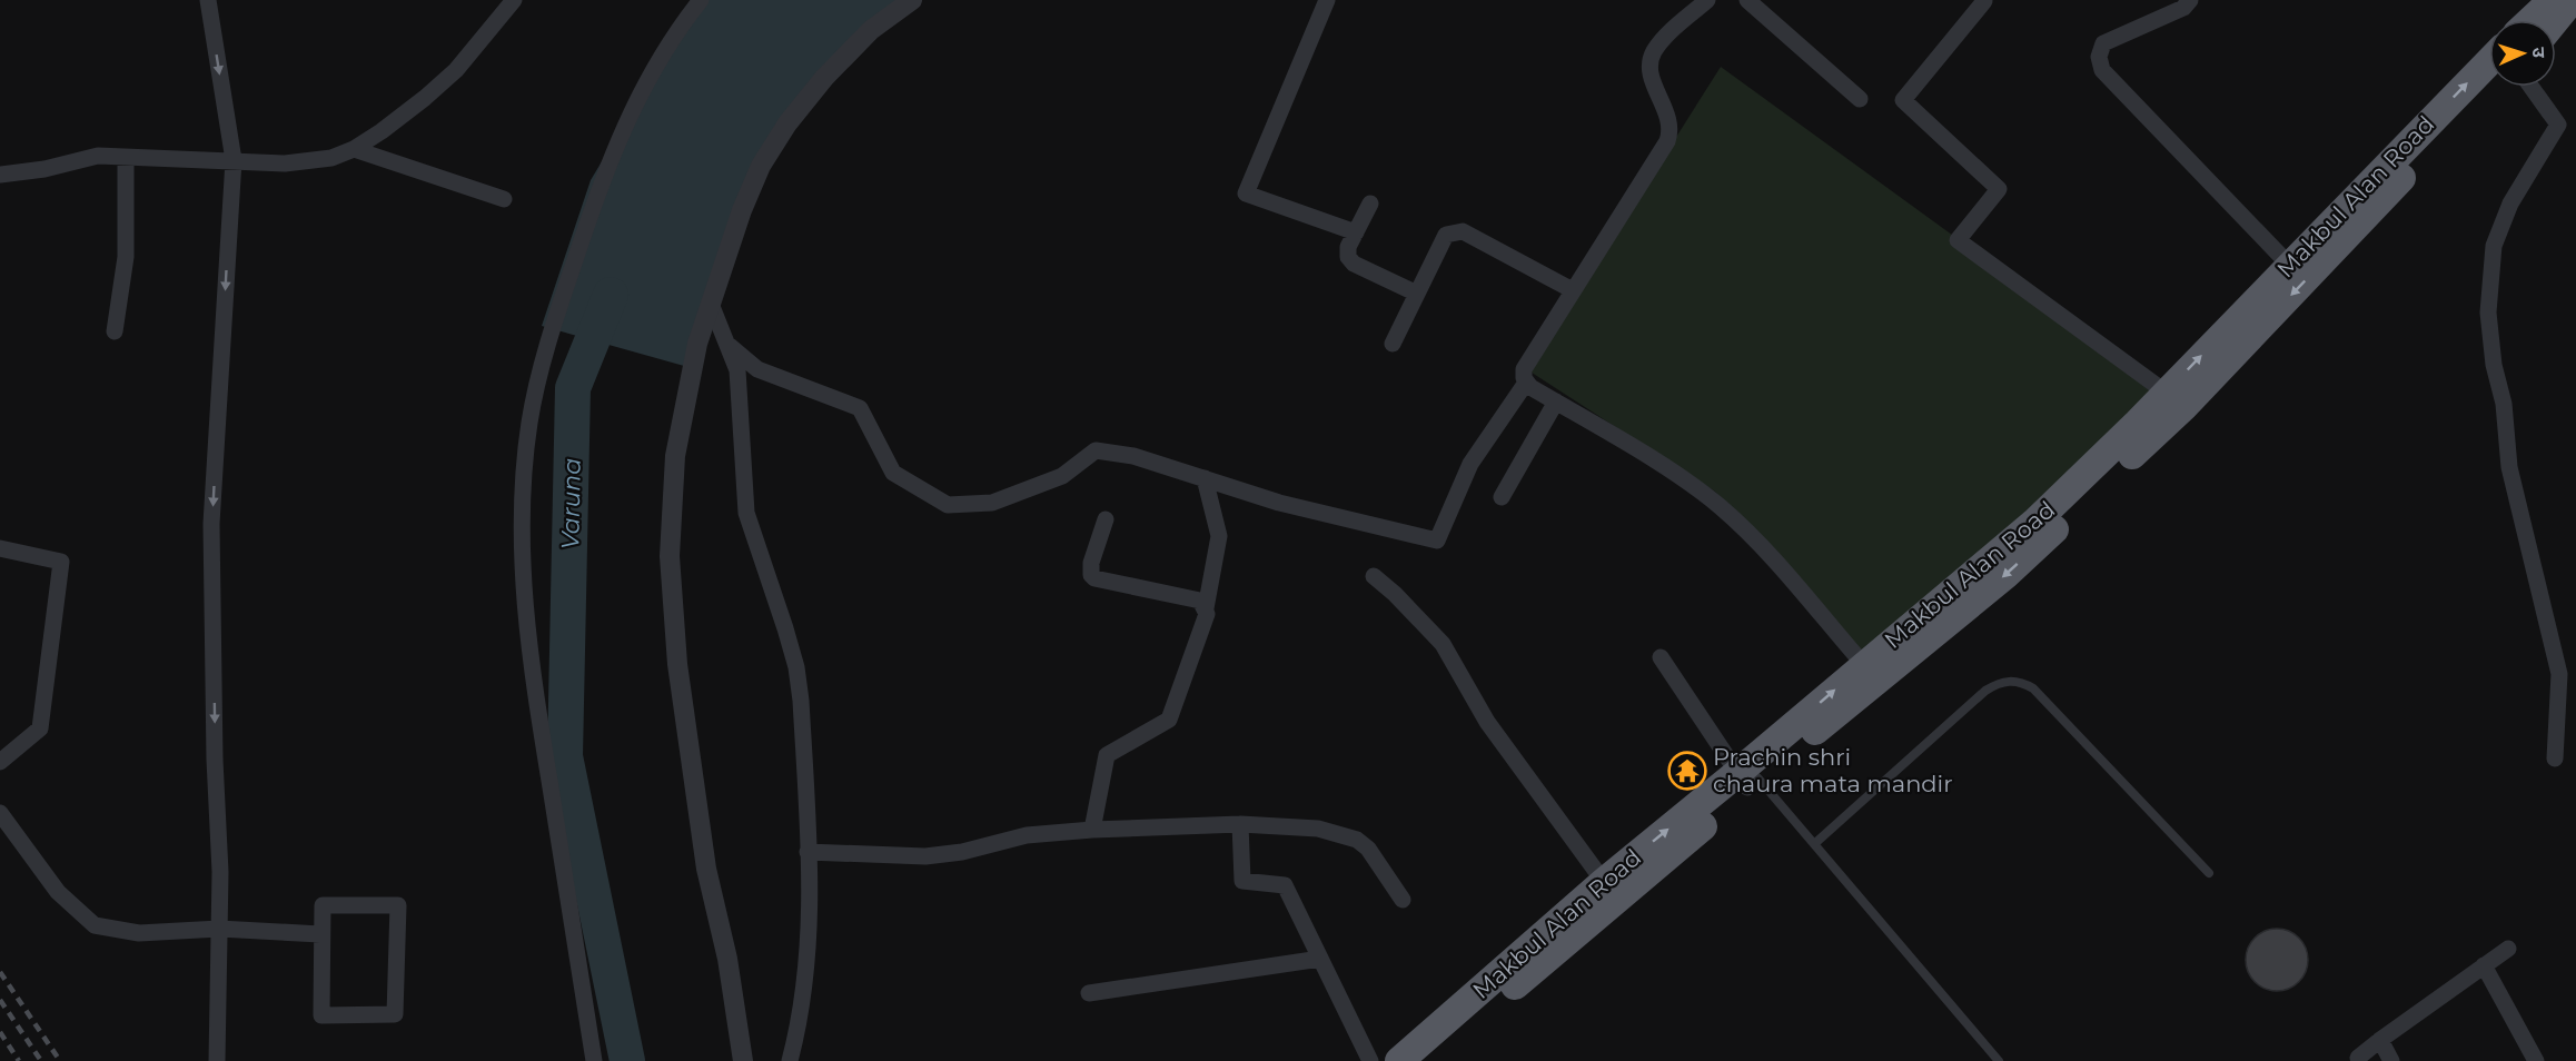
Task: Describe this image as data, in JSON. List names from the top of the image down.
{
  "streets": {
    "highway": ["Makbul Alan Road"]
  },
  "water": ["Varuna"],
  "places": {
    "temple": ["Prachin shri chaura mata mandir"]
  },
  "north": "right"
}
